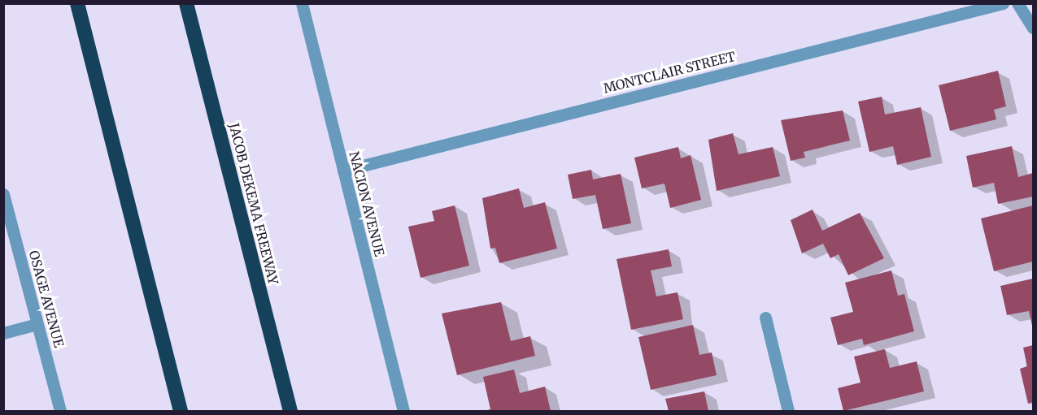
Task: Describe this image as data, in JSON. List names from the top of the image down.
{
  "streets": {
    "highway": ["JACOB DEKEMA FREEWAY"],
    "street": ["MONTCLAIR STREET", "NACION AVENUE", "OSAGE AVENUE"]
  },
  "crossings": [
    ["MONTCLAIR STREET", "NACION AVENUE"]
  ]
}
